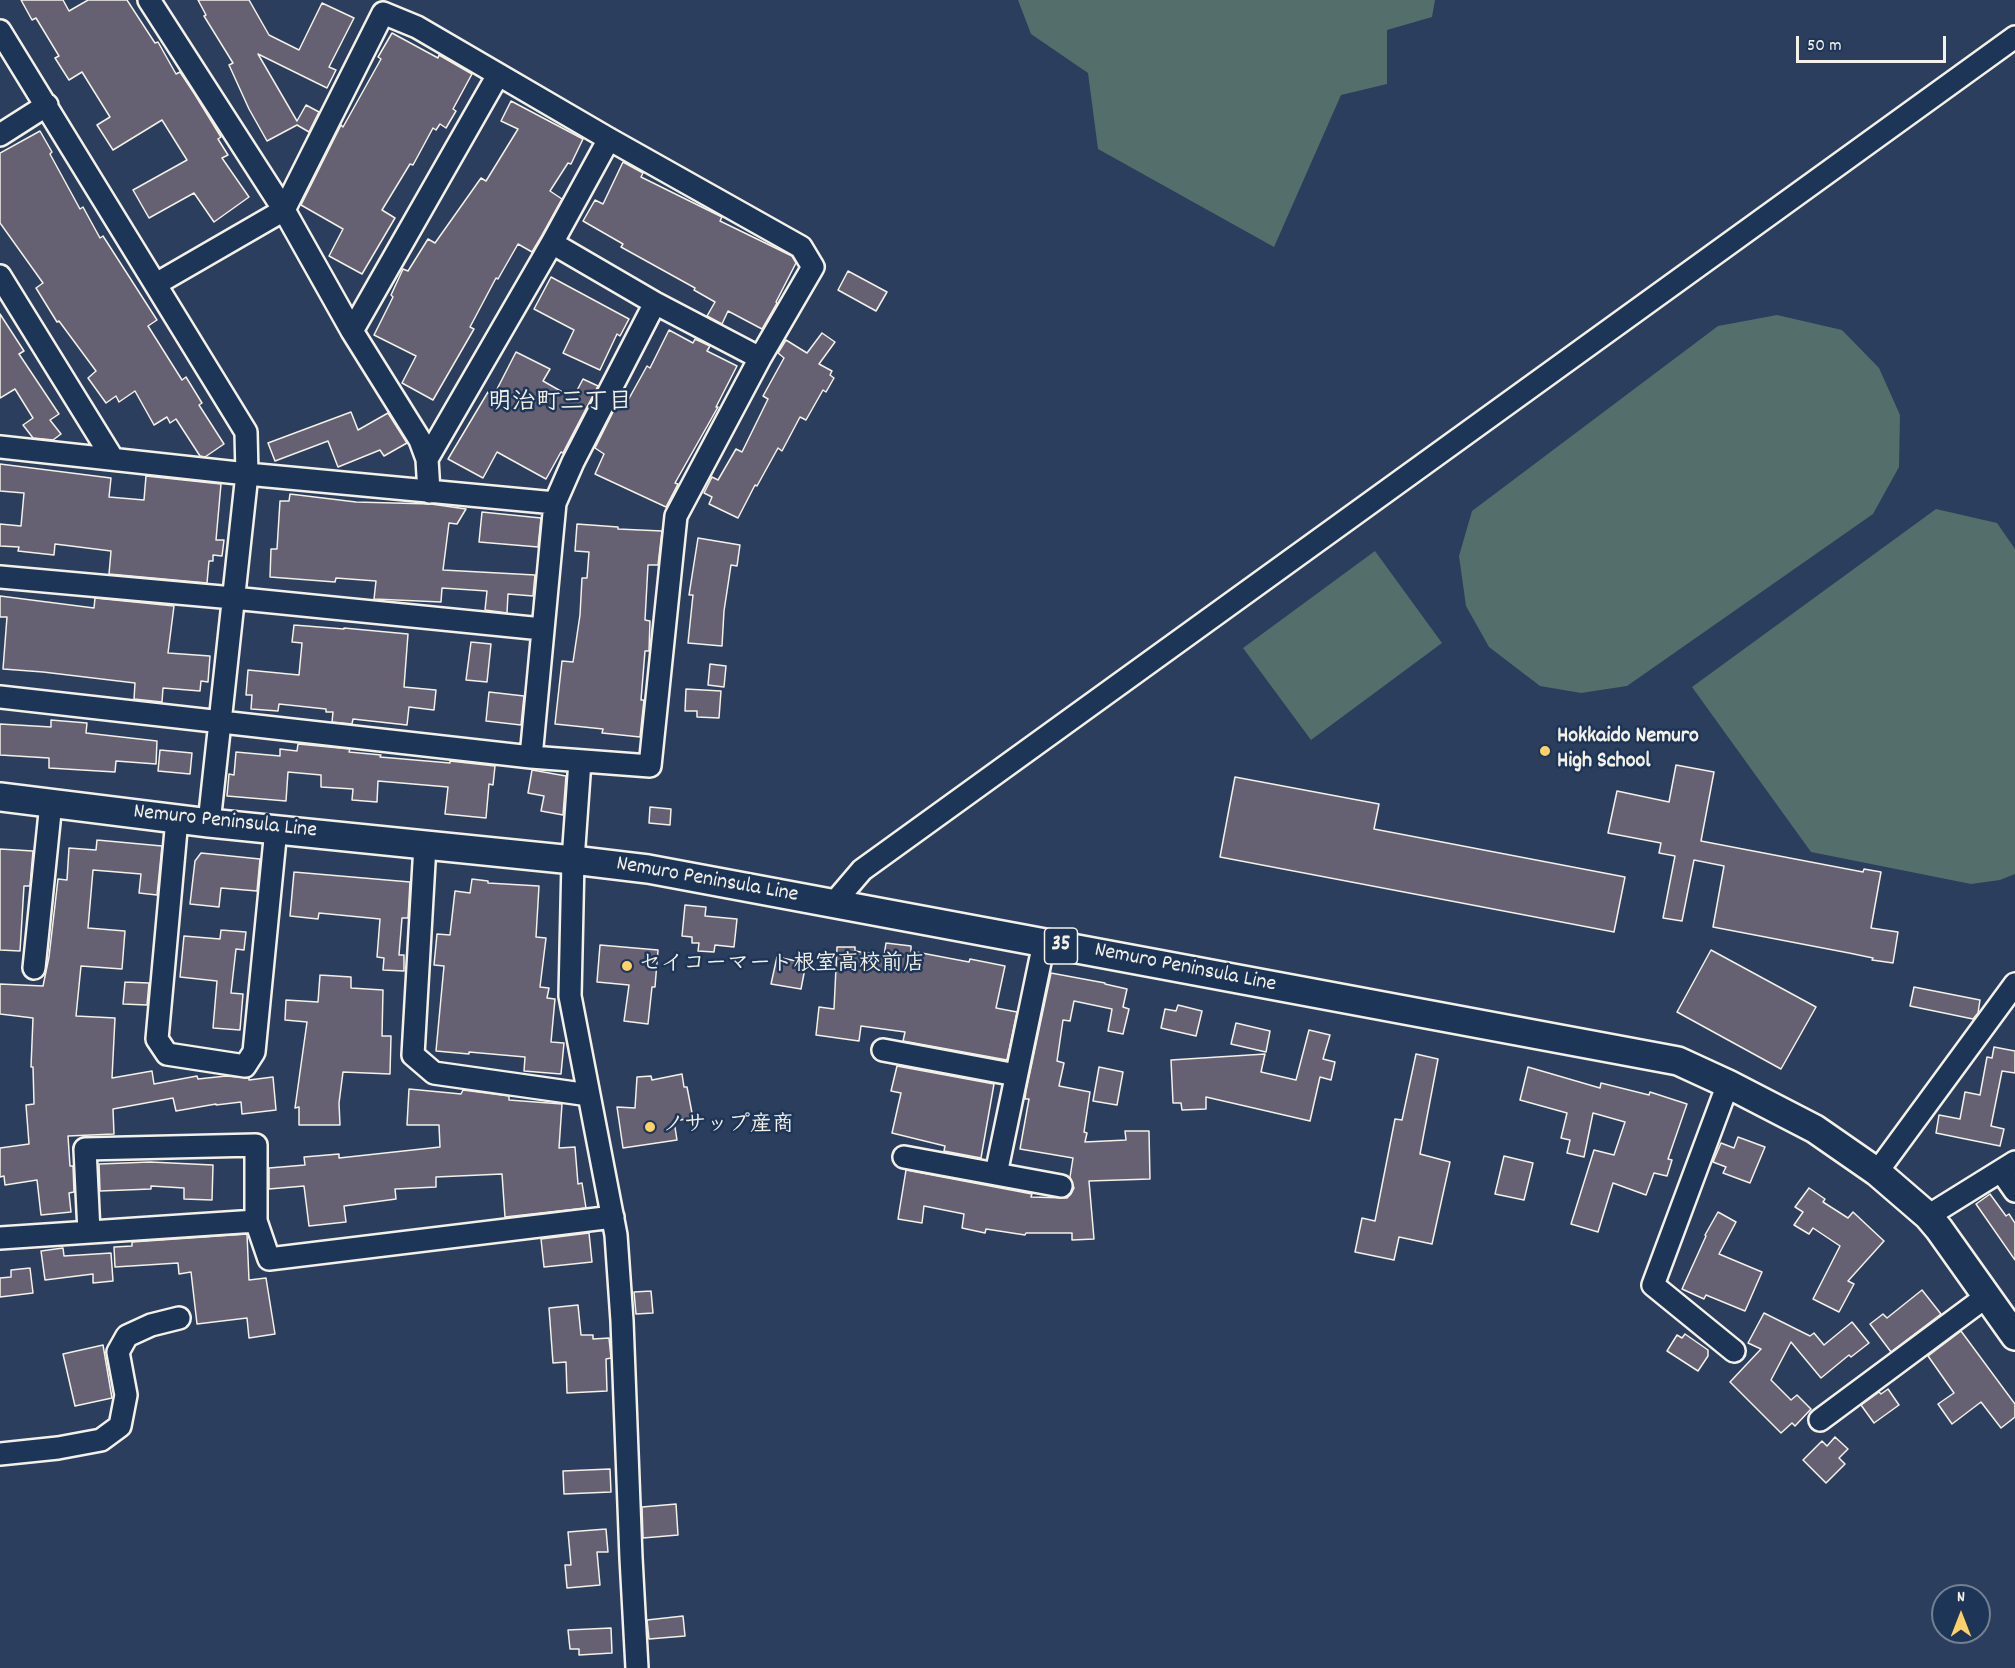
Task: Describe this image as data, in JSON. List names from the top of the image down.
{
  "streets": {
    "main road": ["Nemuro Peninsula Line", "35"]
  },
  "districts": ["明治町三丁目"],
  "places": ["Hokkaido Nemuro High School", "セイコーマート根室高校前店", "ノサップ産商"],
  "scale_bar": "50 m",
  "north": "top"
}
